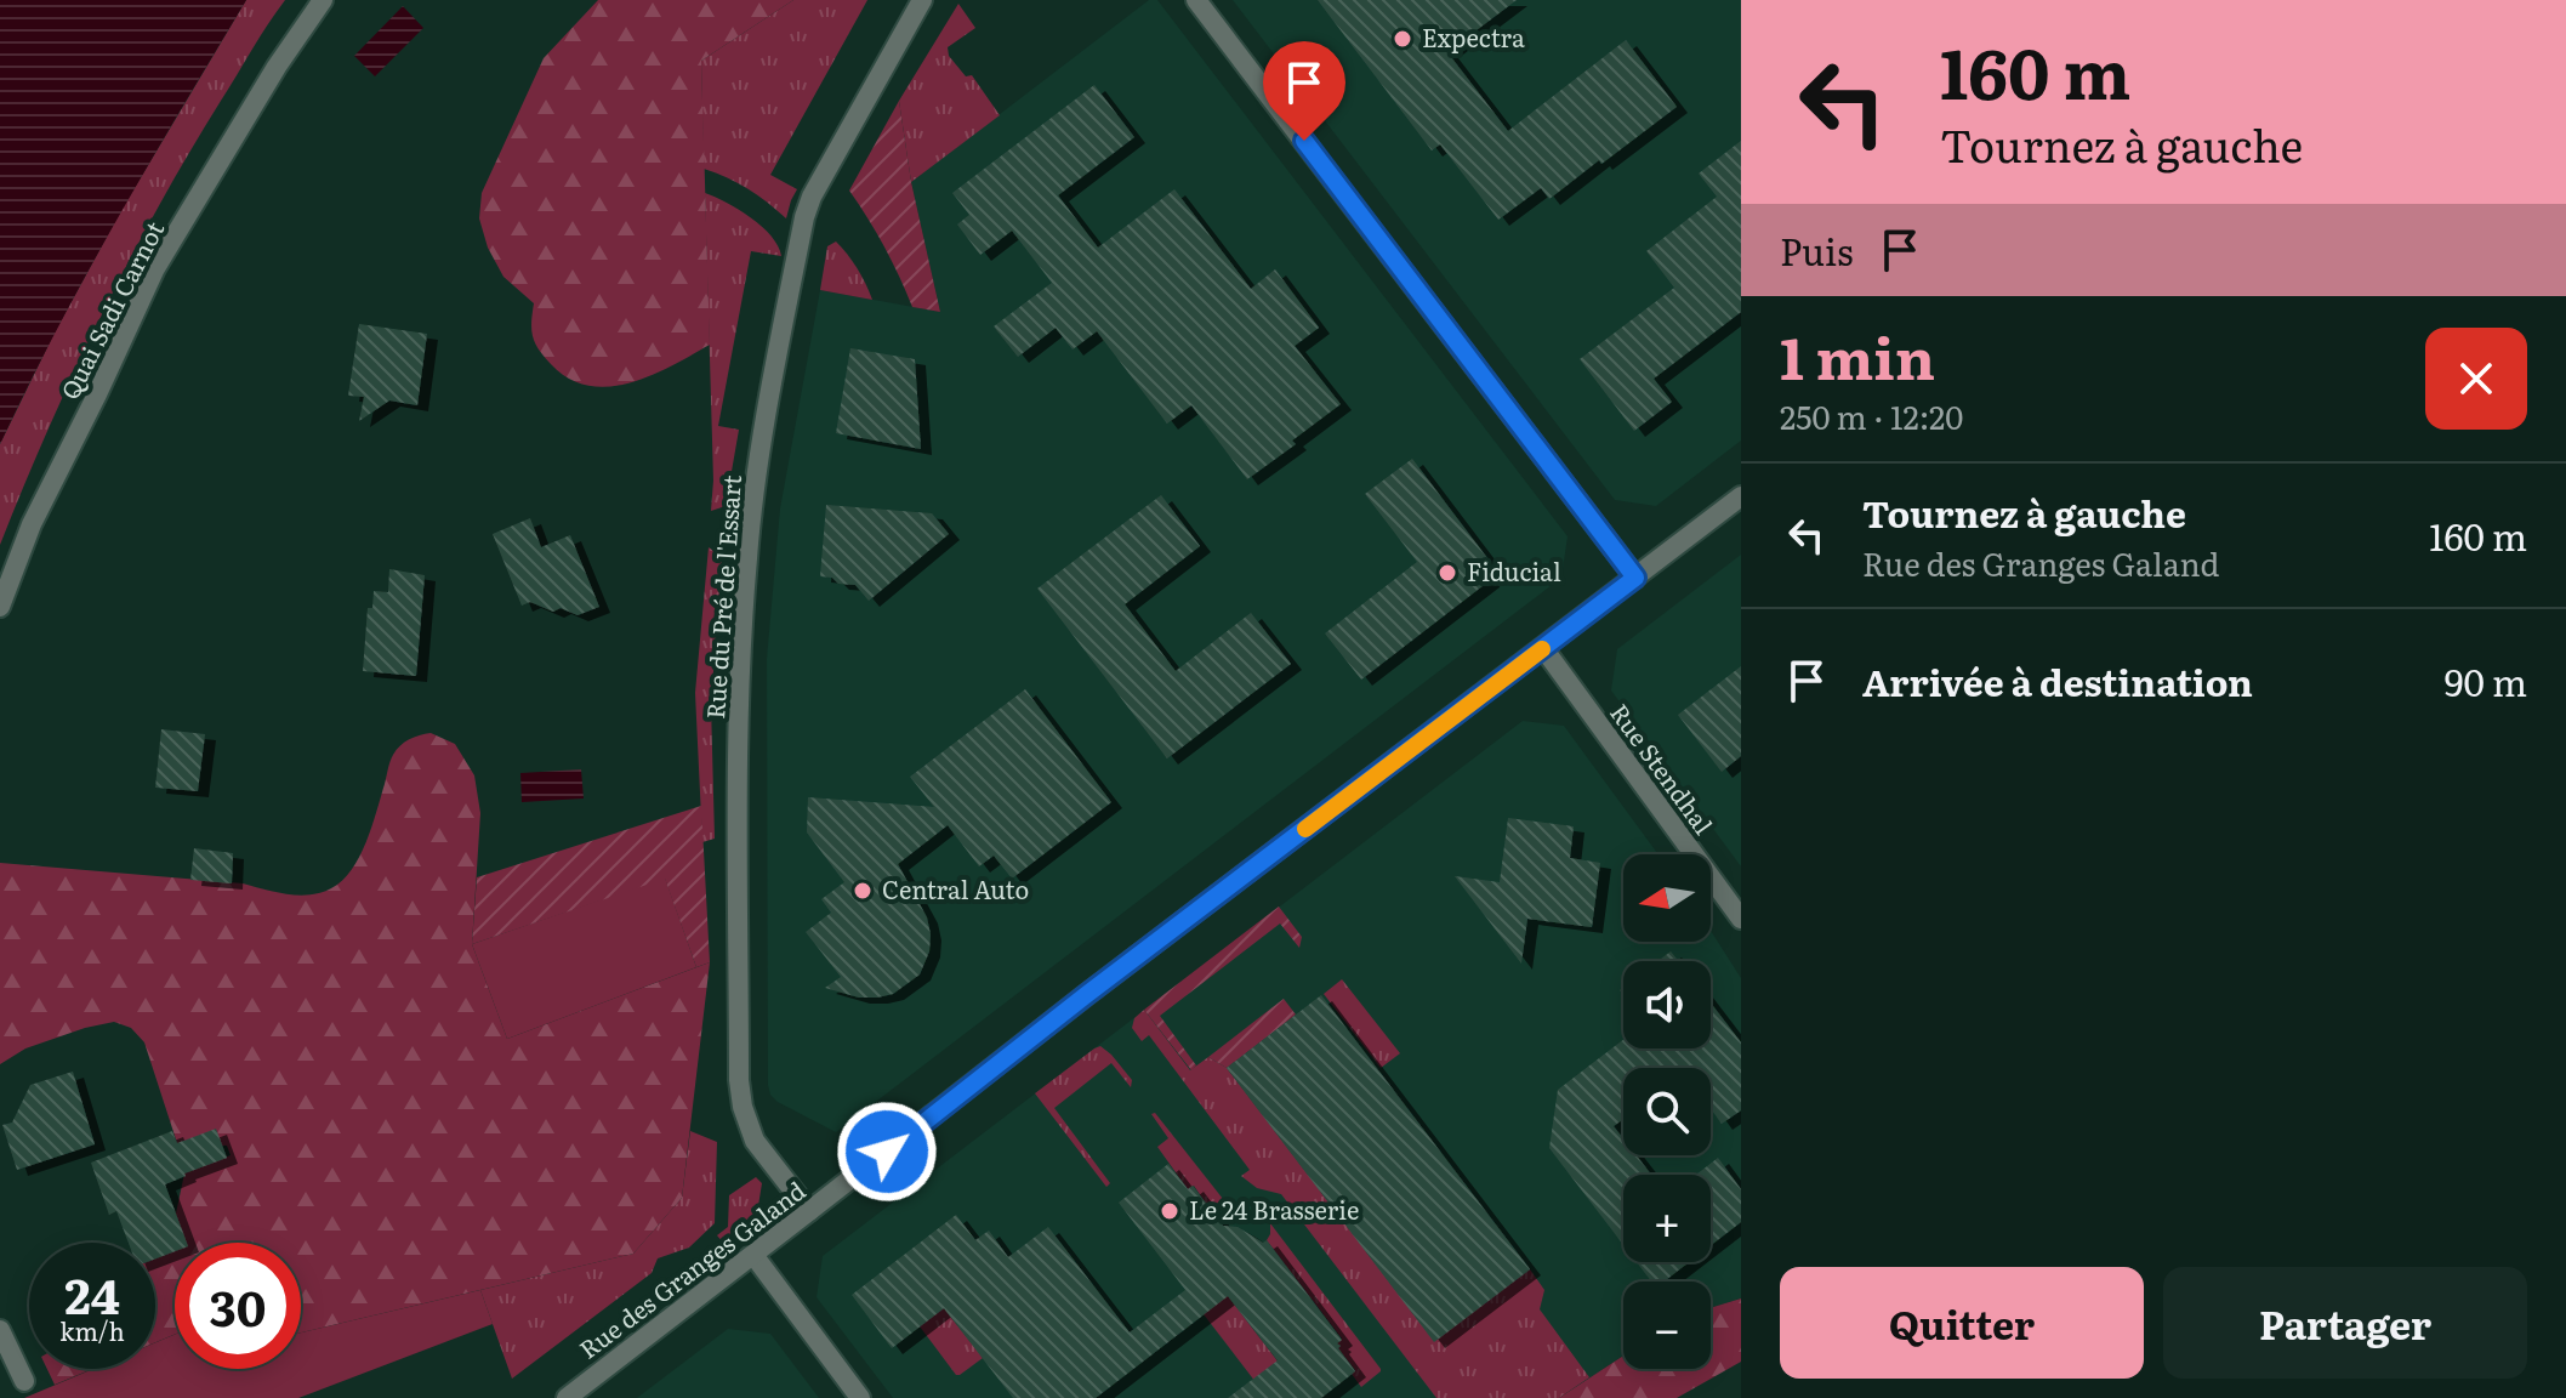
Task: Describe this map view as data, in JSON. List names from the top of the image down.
{
  "streets": {
    "street": [
      "Quai Sadi Carnot",
      "Rue du Pré de l'Essart",
      "Rue Stendhal",
      "Rue des Granges Galand"
    ]
  },
  "crossings": [
    ["Rue du Pré de l'Essart", "Rue des Granges Galand"],
    ["Rue Stendhal", "Rue des Granges Galand"]
  ],
  "places": [
    "Expectra",
    "Fiducial",
    "Central Auto",
    "Le 24 Brasserie"
  ],
  "north": "left",
  "page": {
    "turn": ["160 m", "Tournez à gauche"],
    "then": "Puis",
    "heading": ["1 min", "250 m · 12:20"],
    "list": [
      {
        "name": "Tournez à gauche",
        "note": "Rue des Granges Galand",
        "value": "160 m"
      },
      {
        "name": "Arrivée à destination",
        "value": "90 m"
      }
    ],
    "map_buttons": ["+", "−"],
    "speed": "24 km/h",
    "limit": "30",
    "buttons": ["Quitter", "Partager"]
  }
}
